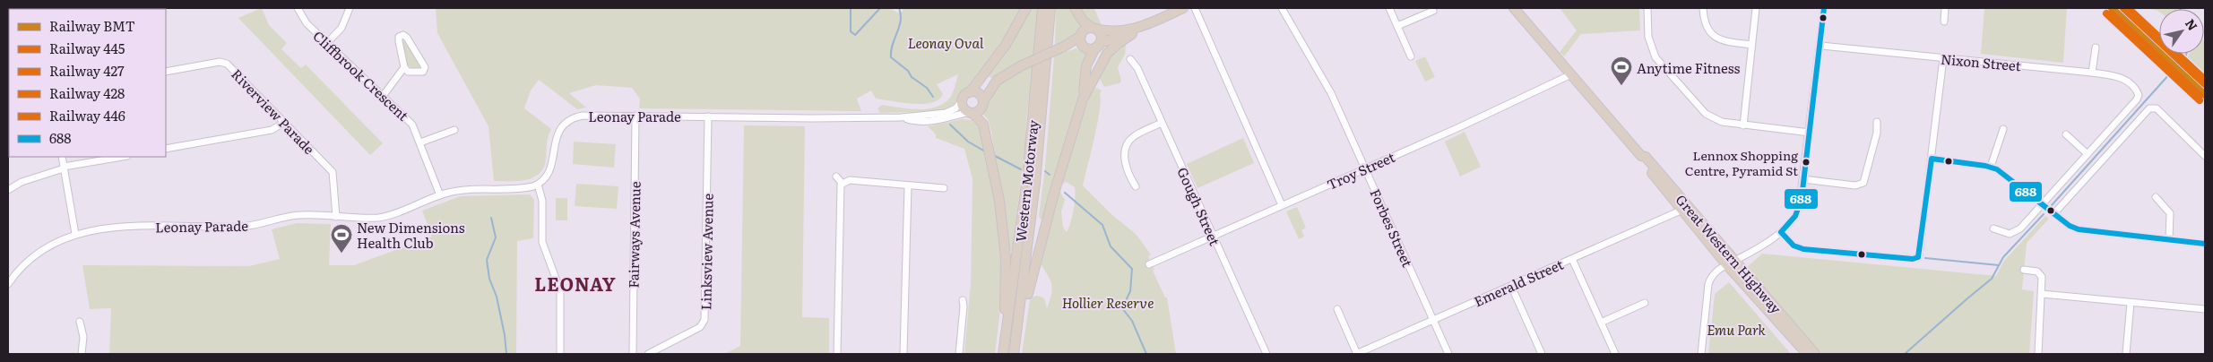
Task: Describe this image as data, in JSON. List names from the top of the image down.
{
  "streets": {
    "highway": ["Western Motorway", "Great Western Highway"],
    "street": [
      "Nixon Street",
      "Cliffbrook Crescent",
      "Riverview Parade",
      "Leonay Parade",
      "Troy Street",
      "Gough Street",
      "Forbes Street",
      "Fairways Avenue",
      "Linksview Avenue",
      "Emerald Street"
    ]
  },
  "crossings": [
    ["Cliffbrook Crescent", "Leonay Parade"],
    ["Riverview Parade", "Leonay Parade"],
    ["Leonay Parade", "Fairways Avenue"],
    ["Leonay Parade", "Linksview Avenue"],
    ["Troy Street", "Gough Street"],
    ["Troy Street", "Forbes Street"],
    ["Troy Street", "Great Western Highway"],
    ["Forbes Street", "Emerald Street"],
    ["Great Western Highway", "Emerald Street"]
  ],
  "districts": ["LEONAY"],
  "parks": ["Leonay Oval", "Hollier Reserve", "Emu Park"],
  "places": {
    "sports": ["Anytime Fitness", "New Dimensions Health Club"],
    "other": ["Lennox Shopping Centre, Pyramid St"]
  },
  "lines": [
    "rail line BMT",
    "rail line 427",
    "rail line 446",
    "transit line 688",
    "rail line 445",
    "rail line 428"
  ],
  "legend": [
    "Railway BMT",
    "Railway 445",
    "Railway 427",
    "Railway 428",
    "Railway 446",
    "688"
  ],
  "north": "top right"
}
